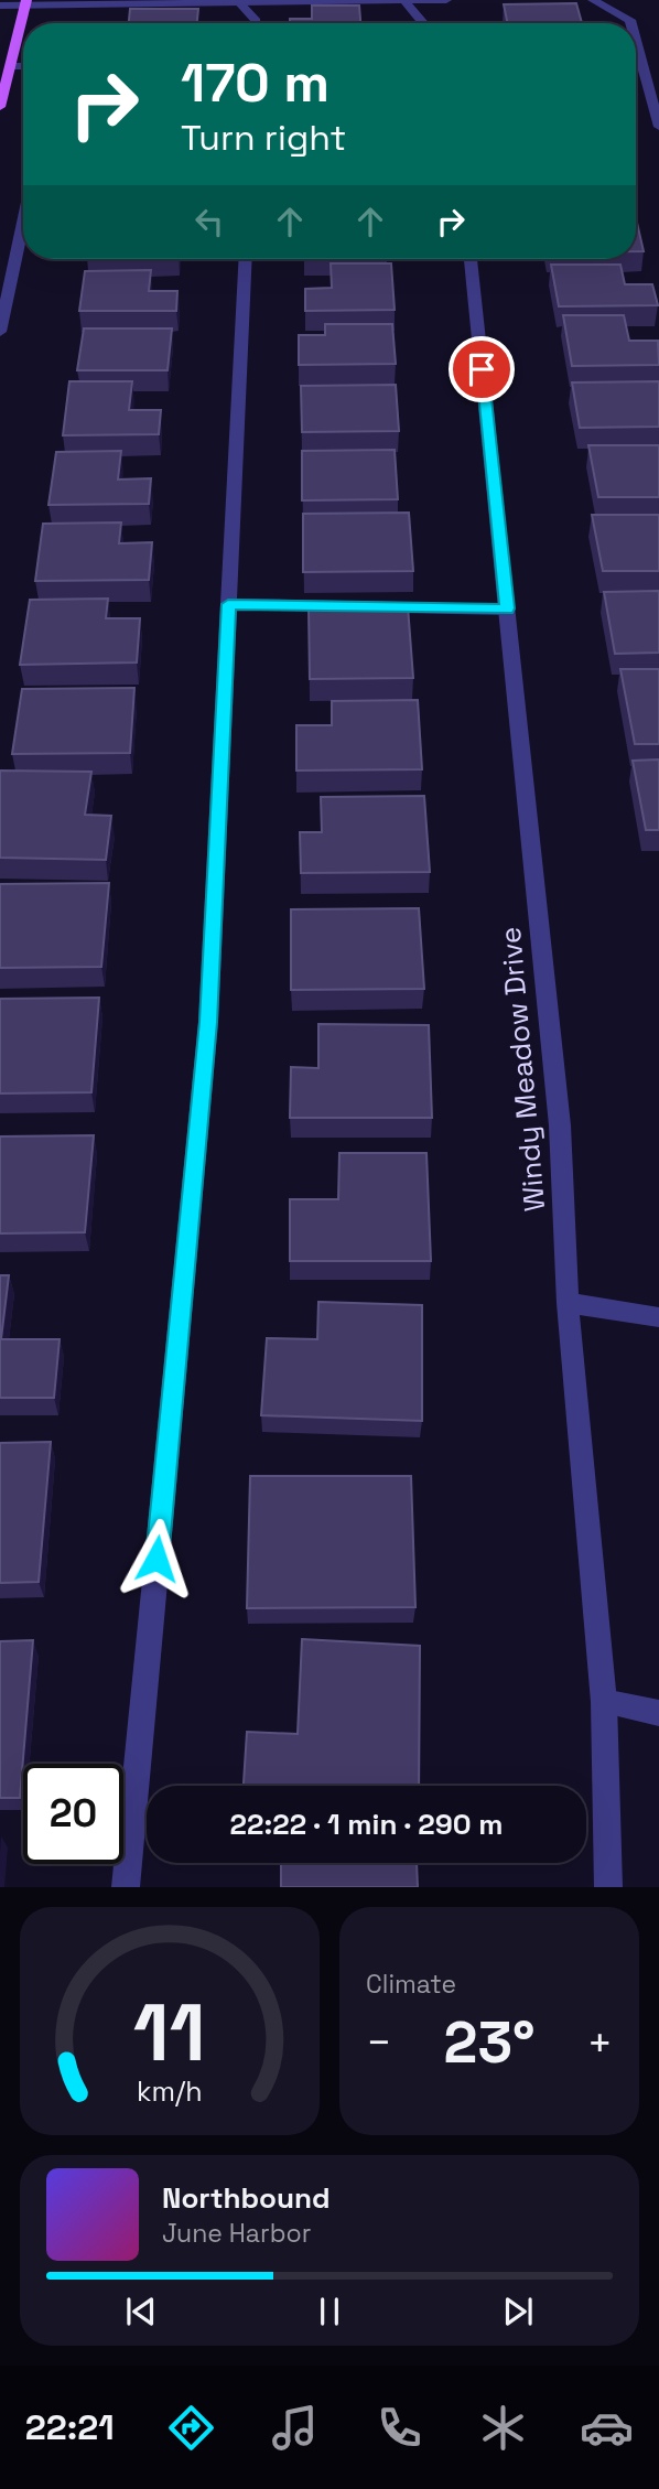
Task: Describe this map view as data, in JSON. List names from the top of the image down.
{
  "streets": {
    "street": ["Windy Meadow Drive"]
  },
  "page": {
    "turn": ["170 m", "Turn right"],
    "limit": "20",
    "trip": "22:22 · 1 min · 290 m",
    "tile": "Climate",
    "heat": ["−", "23°", "+"],
    "song": ["Northbound", "June Harbor"],
    "tabs": "22:21",
    "gauge": ["11", "km/h"]
  }
}
